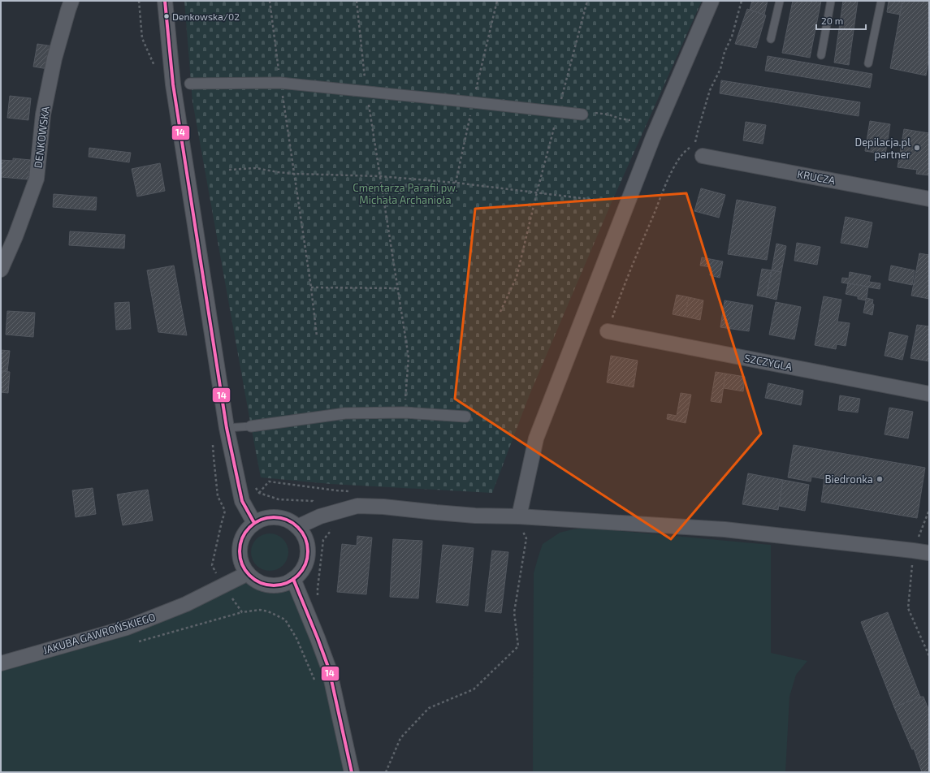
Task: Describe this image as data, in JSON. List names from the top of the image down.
{
  "streets": {
    "street": [
      "DENKOWSKA",
      "KRUCZA",
      "SZCZYGLA",
      "JAKUBA GAWROŃSKIEGO"
    ]
  },
  "parks": ["Cmentarza Parafii pw. Michała Archanioła"],
  "places": ["Denkowska/02", "Depilacja.pl partner", "Biedronka"],
  "lines": ["transit line 14"],
  "scale_bar": "20 m"
}
